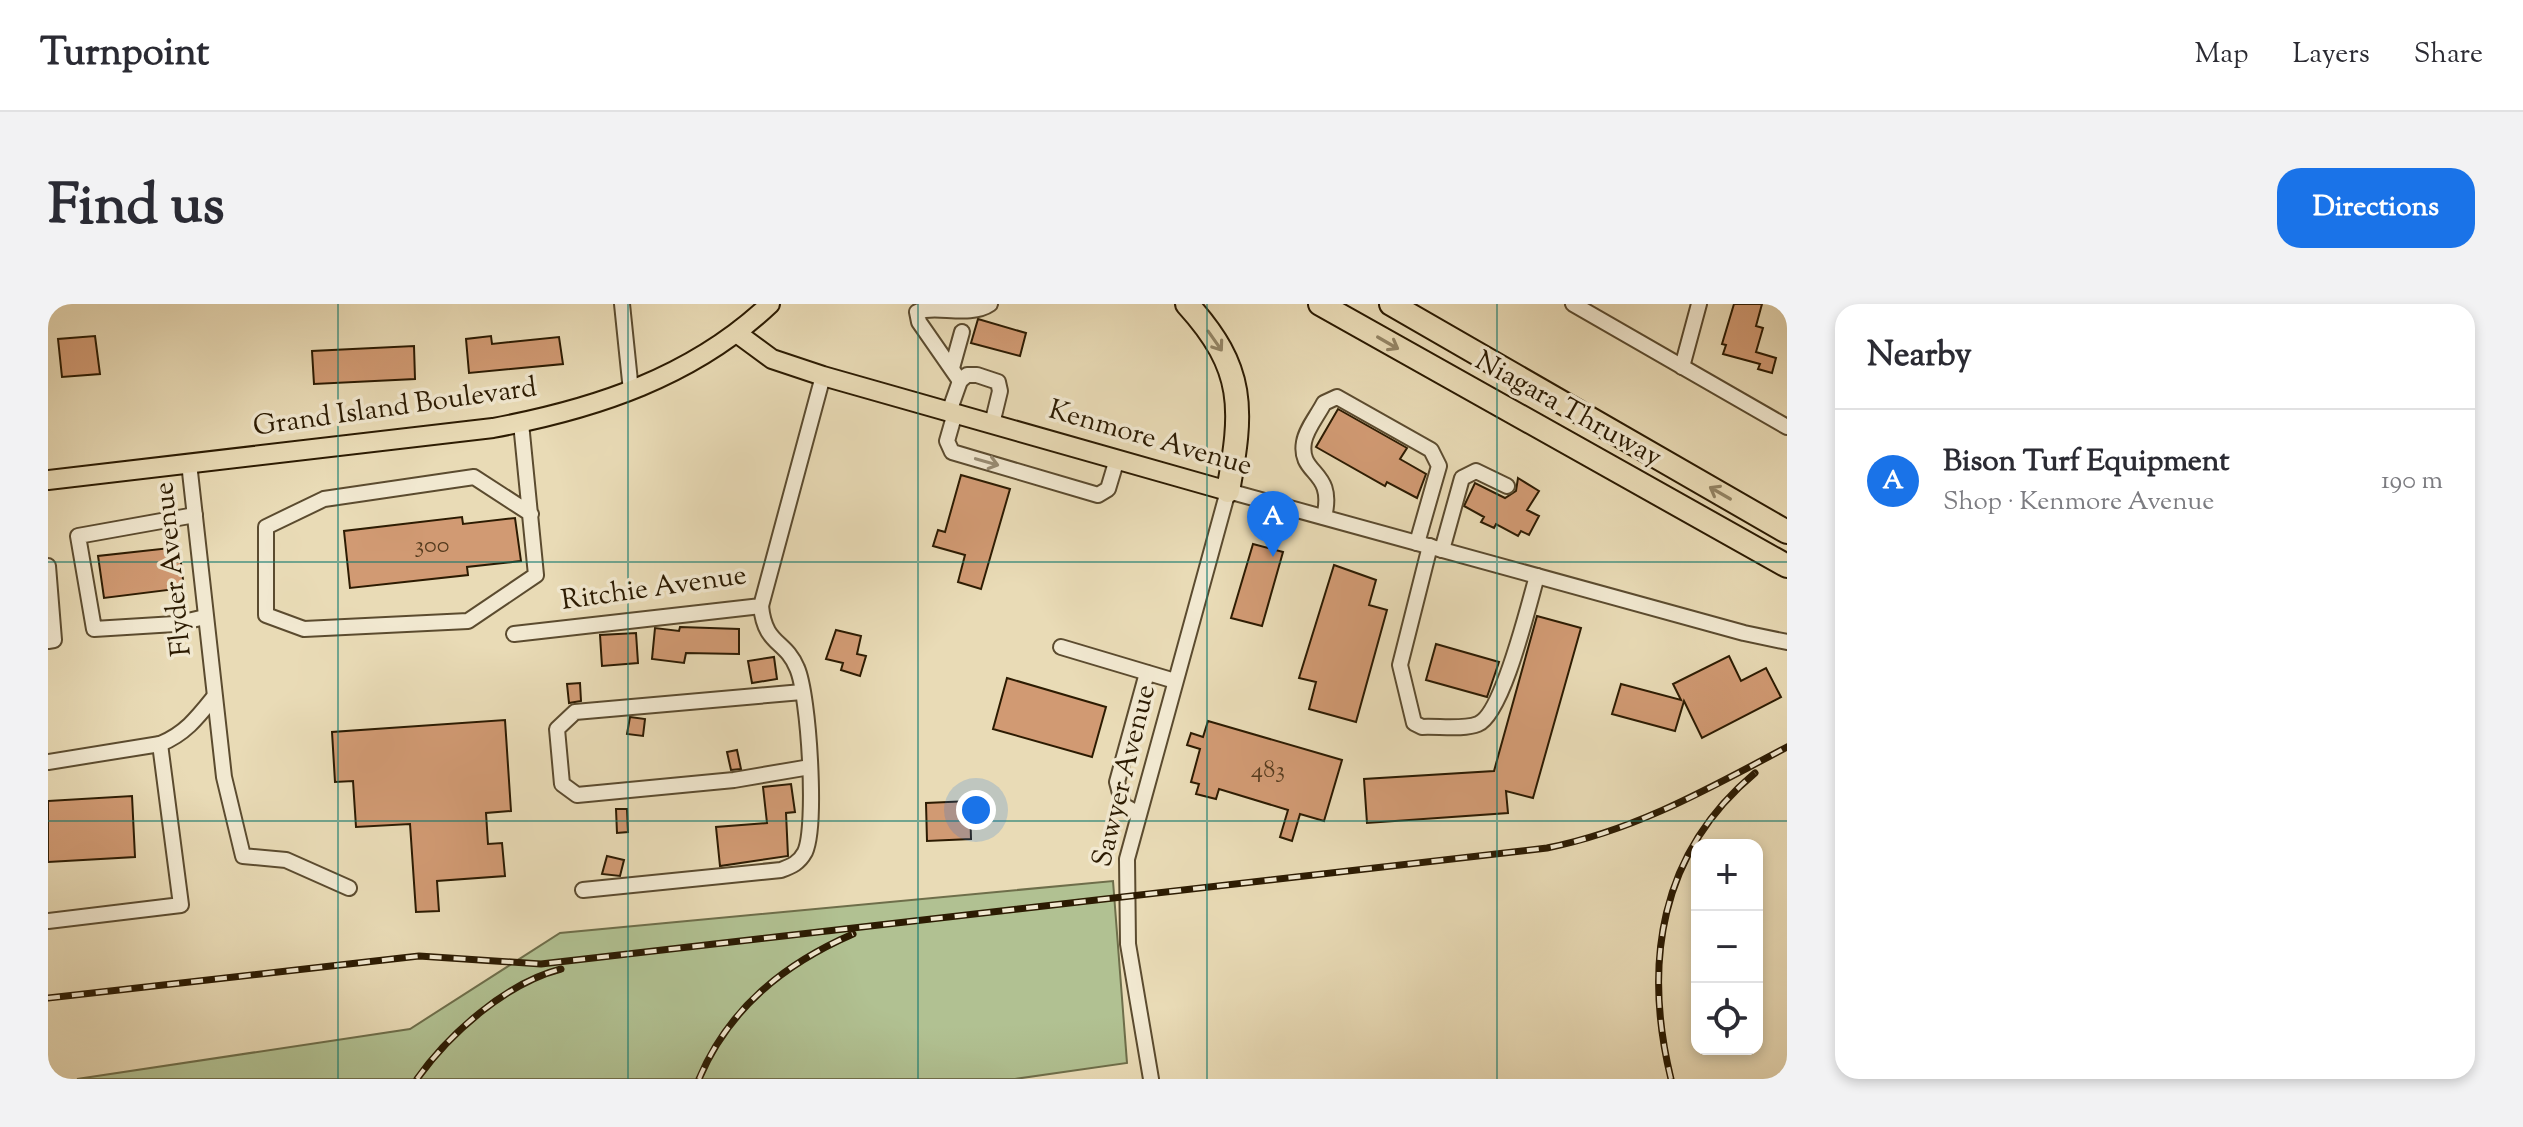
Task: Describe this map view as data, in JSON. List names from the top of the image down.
{
  "streets": {
    "highway": ["Niagara Thruway"],
    "main road": ["Grand Island Boulevard", "Kenmore Avenue"],
    "street": ["Flyder Avenue", "Ritchie Avenue", "Sawyer Avenue"]
  },
  "crossings": [
    ["Grand Island Boulevard", "Kenmore Avenue"],
    ["Grand Island Boulevard", "Flyder Avenue"],
    ["Kenmore Avenue", "Ritchie Avenue"],
    ["Kenmore Avenue", "Sawyer Avenue"]
  ],
  "house_numbers": ["300", "483"],
  "page": {
    "header": "Turnpoint",
    "nav": ["Map", "Layers", "Share"],
    "title": "Find us",
    "buttons": "Directions",
    "heading": "Nearby",
    "list": [
      {
        "mark": "A",
        "name": "Bison Turf Equipment",
        "note": "Shop · Kenmore Avenue",
        "value": "190 m"
      }
    ],
    "pins": "A",
    "map_buttons": ["+", "−"]
  }
}
